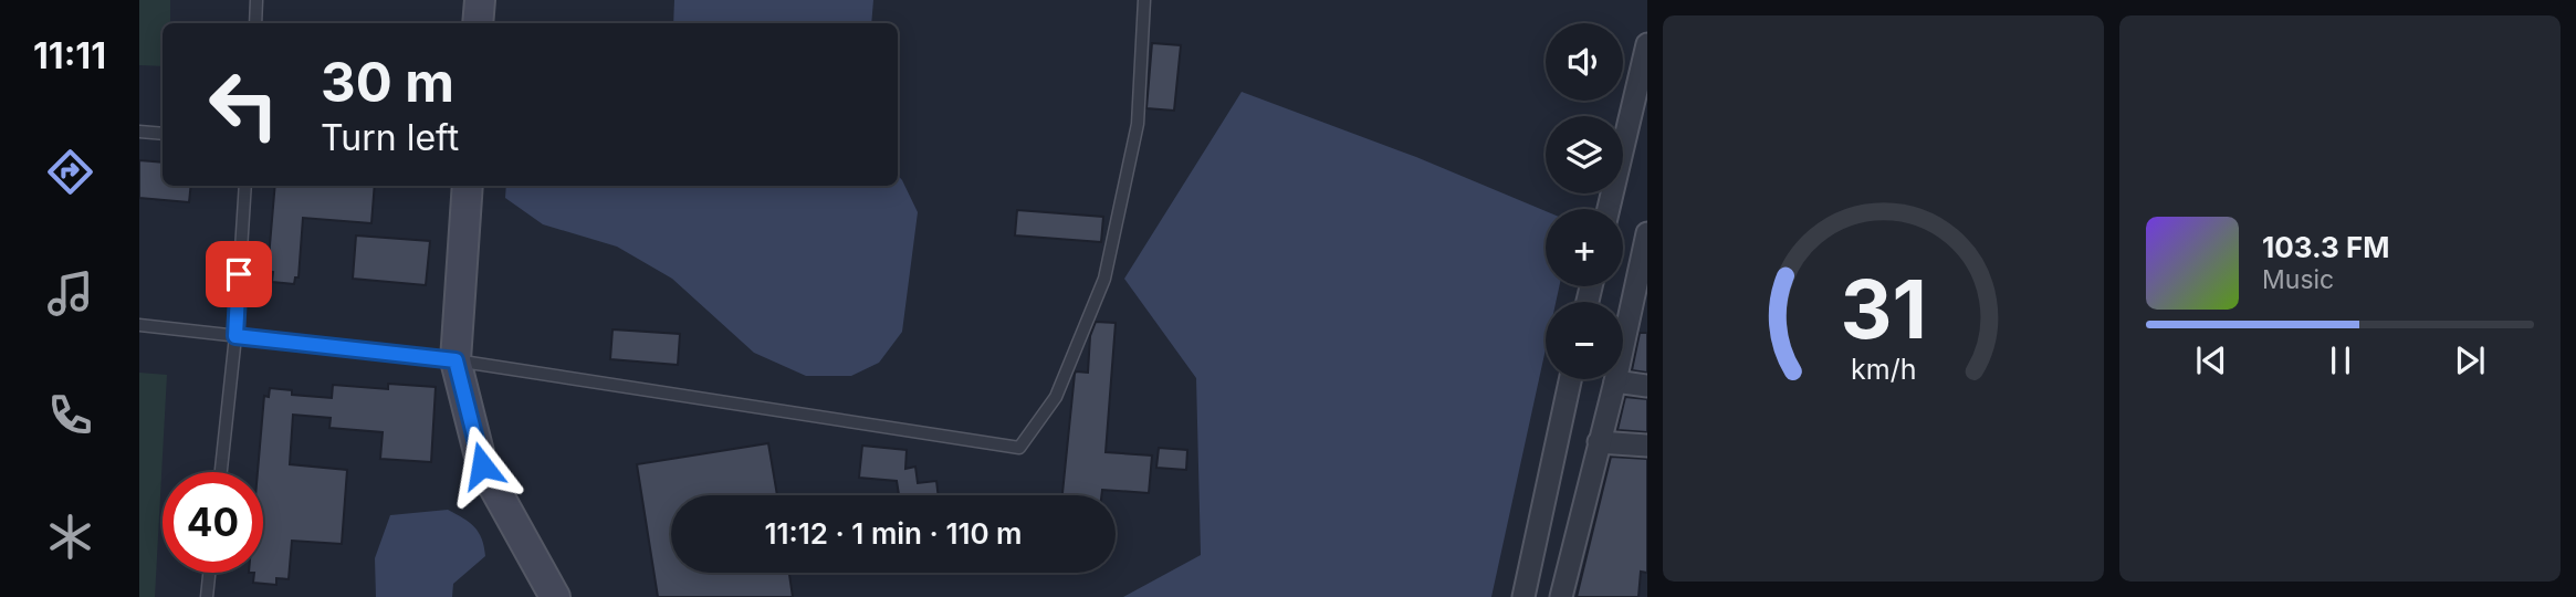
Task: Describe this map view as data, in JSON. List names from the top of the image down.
{
  "page": {
    "tabs": "11:11",
    "map_buttons": ["+", "−"],
    "turn": ["30 m", "Turn left"],
    "song": ["103.3 FM", "Music"],
    "limit": "40",
    "trip": "11:12 · 1 min · 110 m",
    "gauge": ["31", "km/h"]
  }
}
